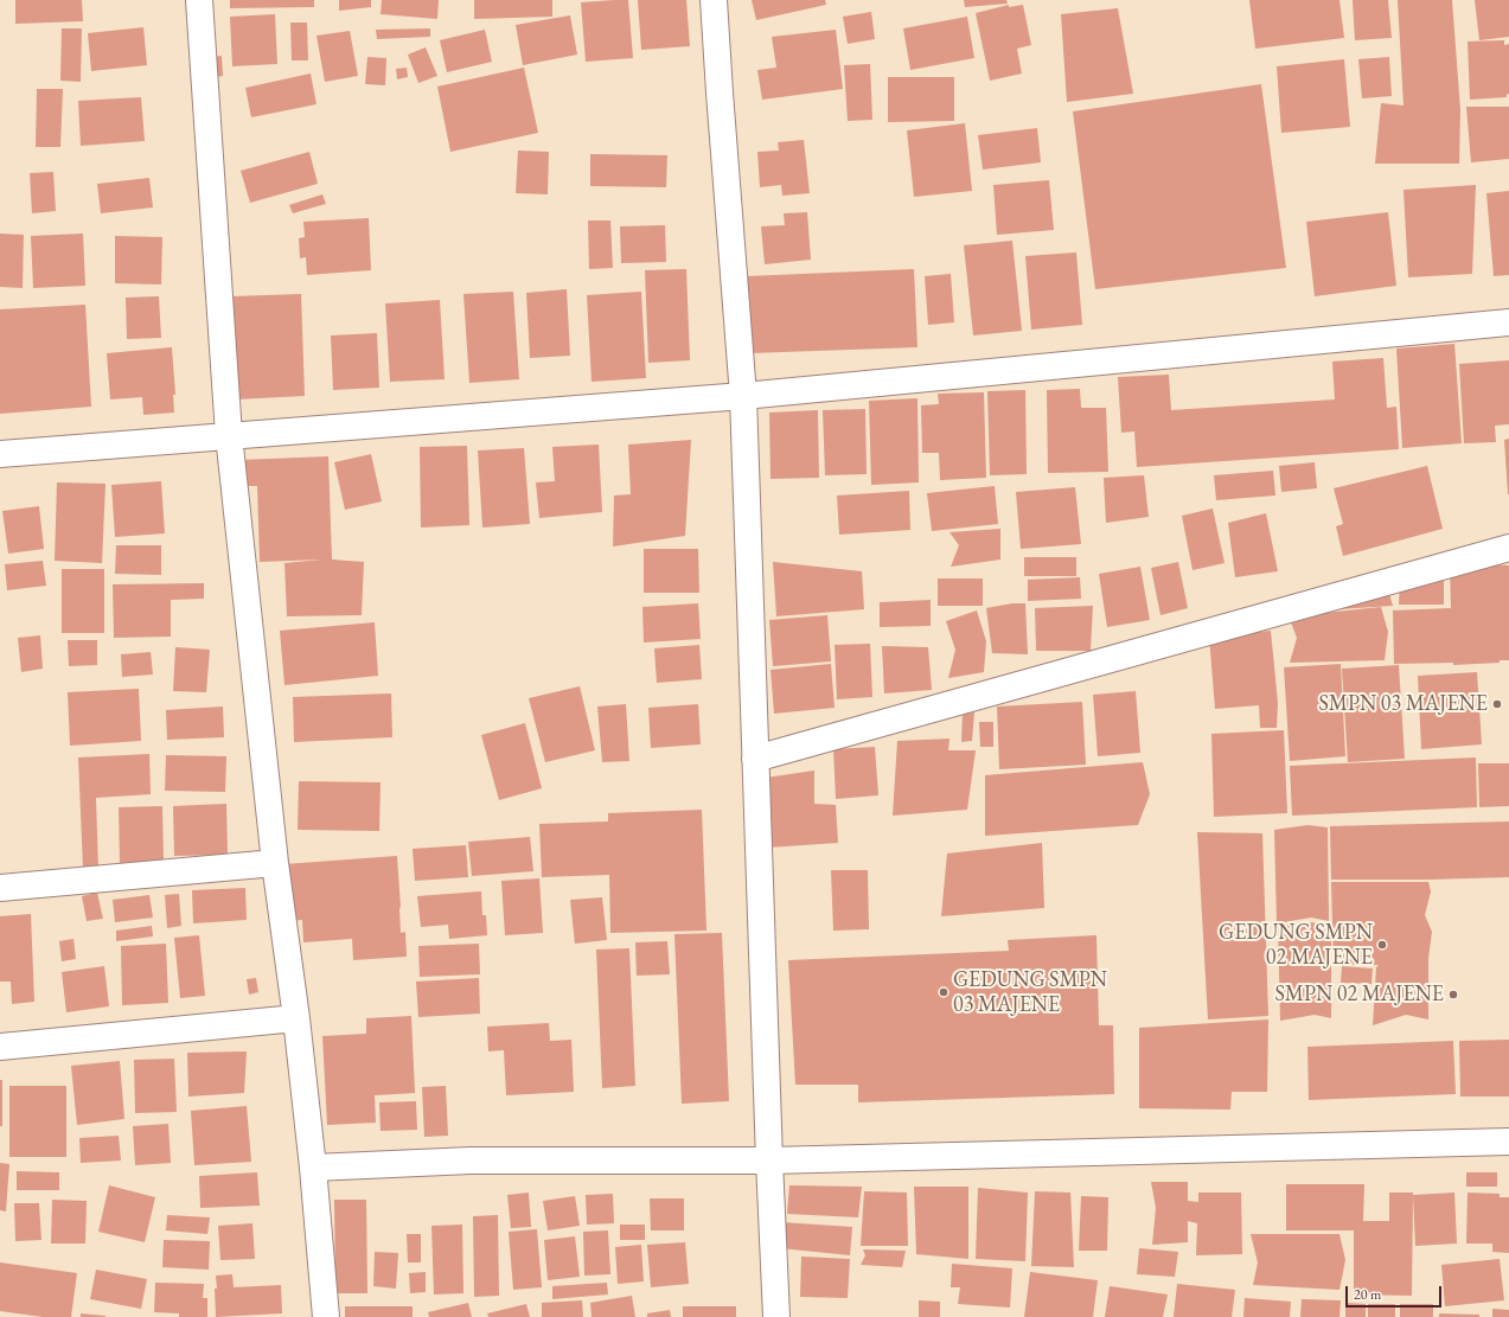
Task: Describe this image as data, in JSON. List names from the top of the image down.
{
  "places": [
    "SMPN 03 MAJENE",
    "GEDUNG SMPN 02 MAJENE",
    "GEDUNG SMPN 03 MAJENE",
    "SMPN 02 MAJENE"
  ],
  "scale_bar": "20 m"
}
